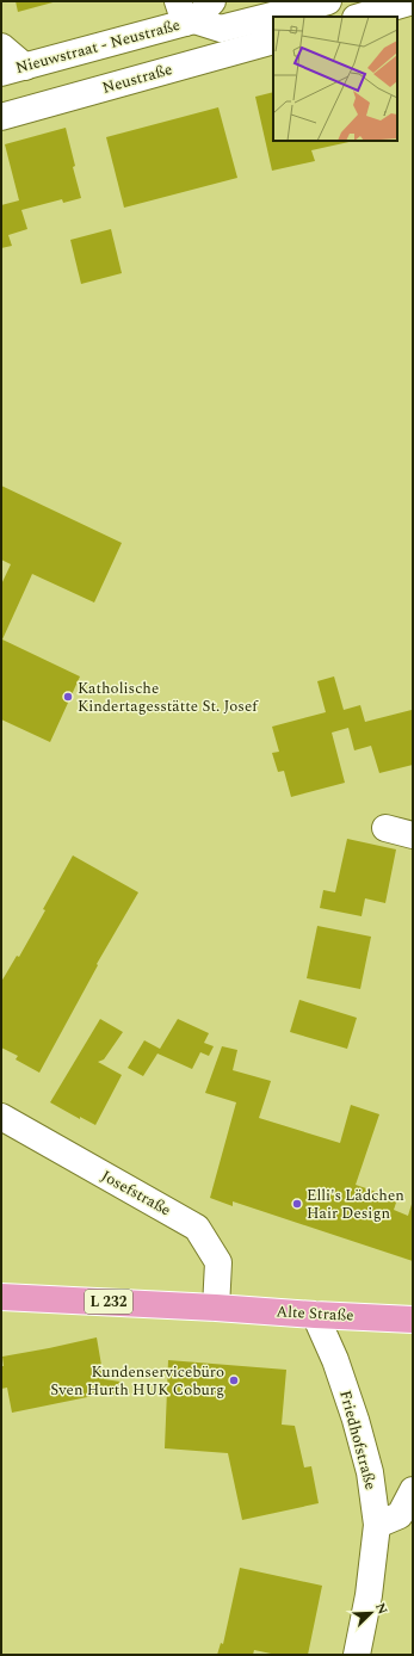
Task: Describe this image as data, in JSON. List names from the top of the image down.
{
  "streets": {
    "main road": ["L 232", "Alte Straße"],
    "street": [
      "Nieuwstraat - Neustraße",
      "Neustraße",
      "Josefstraße",
      "Friedhofstraße"
    ]
  },
  "crossings": [
    ["Josefstraße", "L 232"],
    ["Josefstraße", "Alte Straße"],
    ["L 232", "Alte Straße"],
    ["Alte Straße", "Friedhofstraße"]
  ],
  "places": ["Katholische Kindertagesstätte St. Josef", "Elli's Lädchen Hair Design", "Kundenservicebüro Sven Hurth HUK Coburg"],
  "north": "top right"
}
